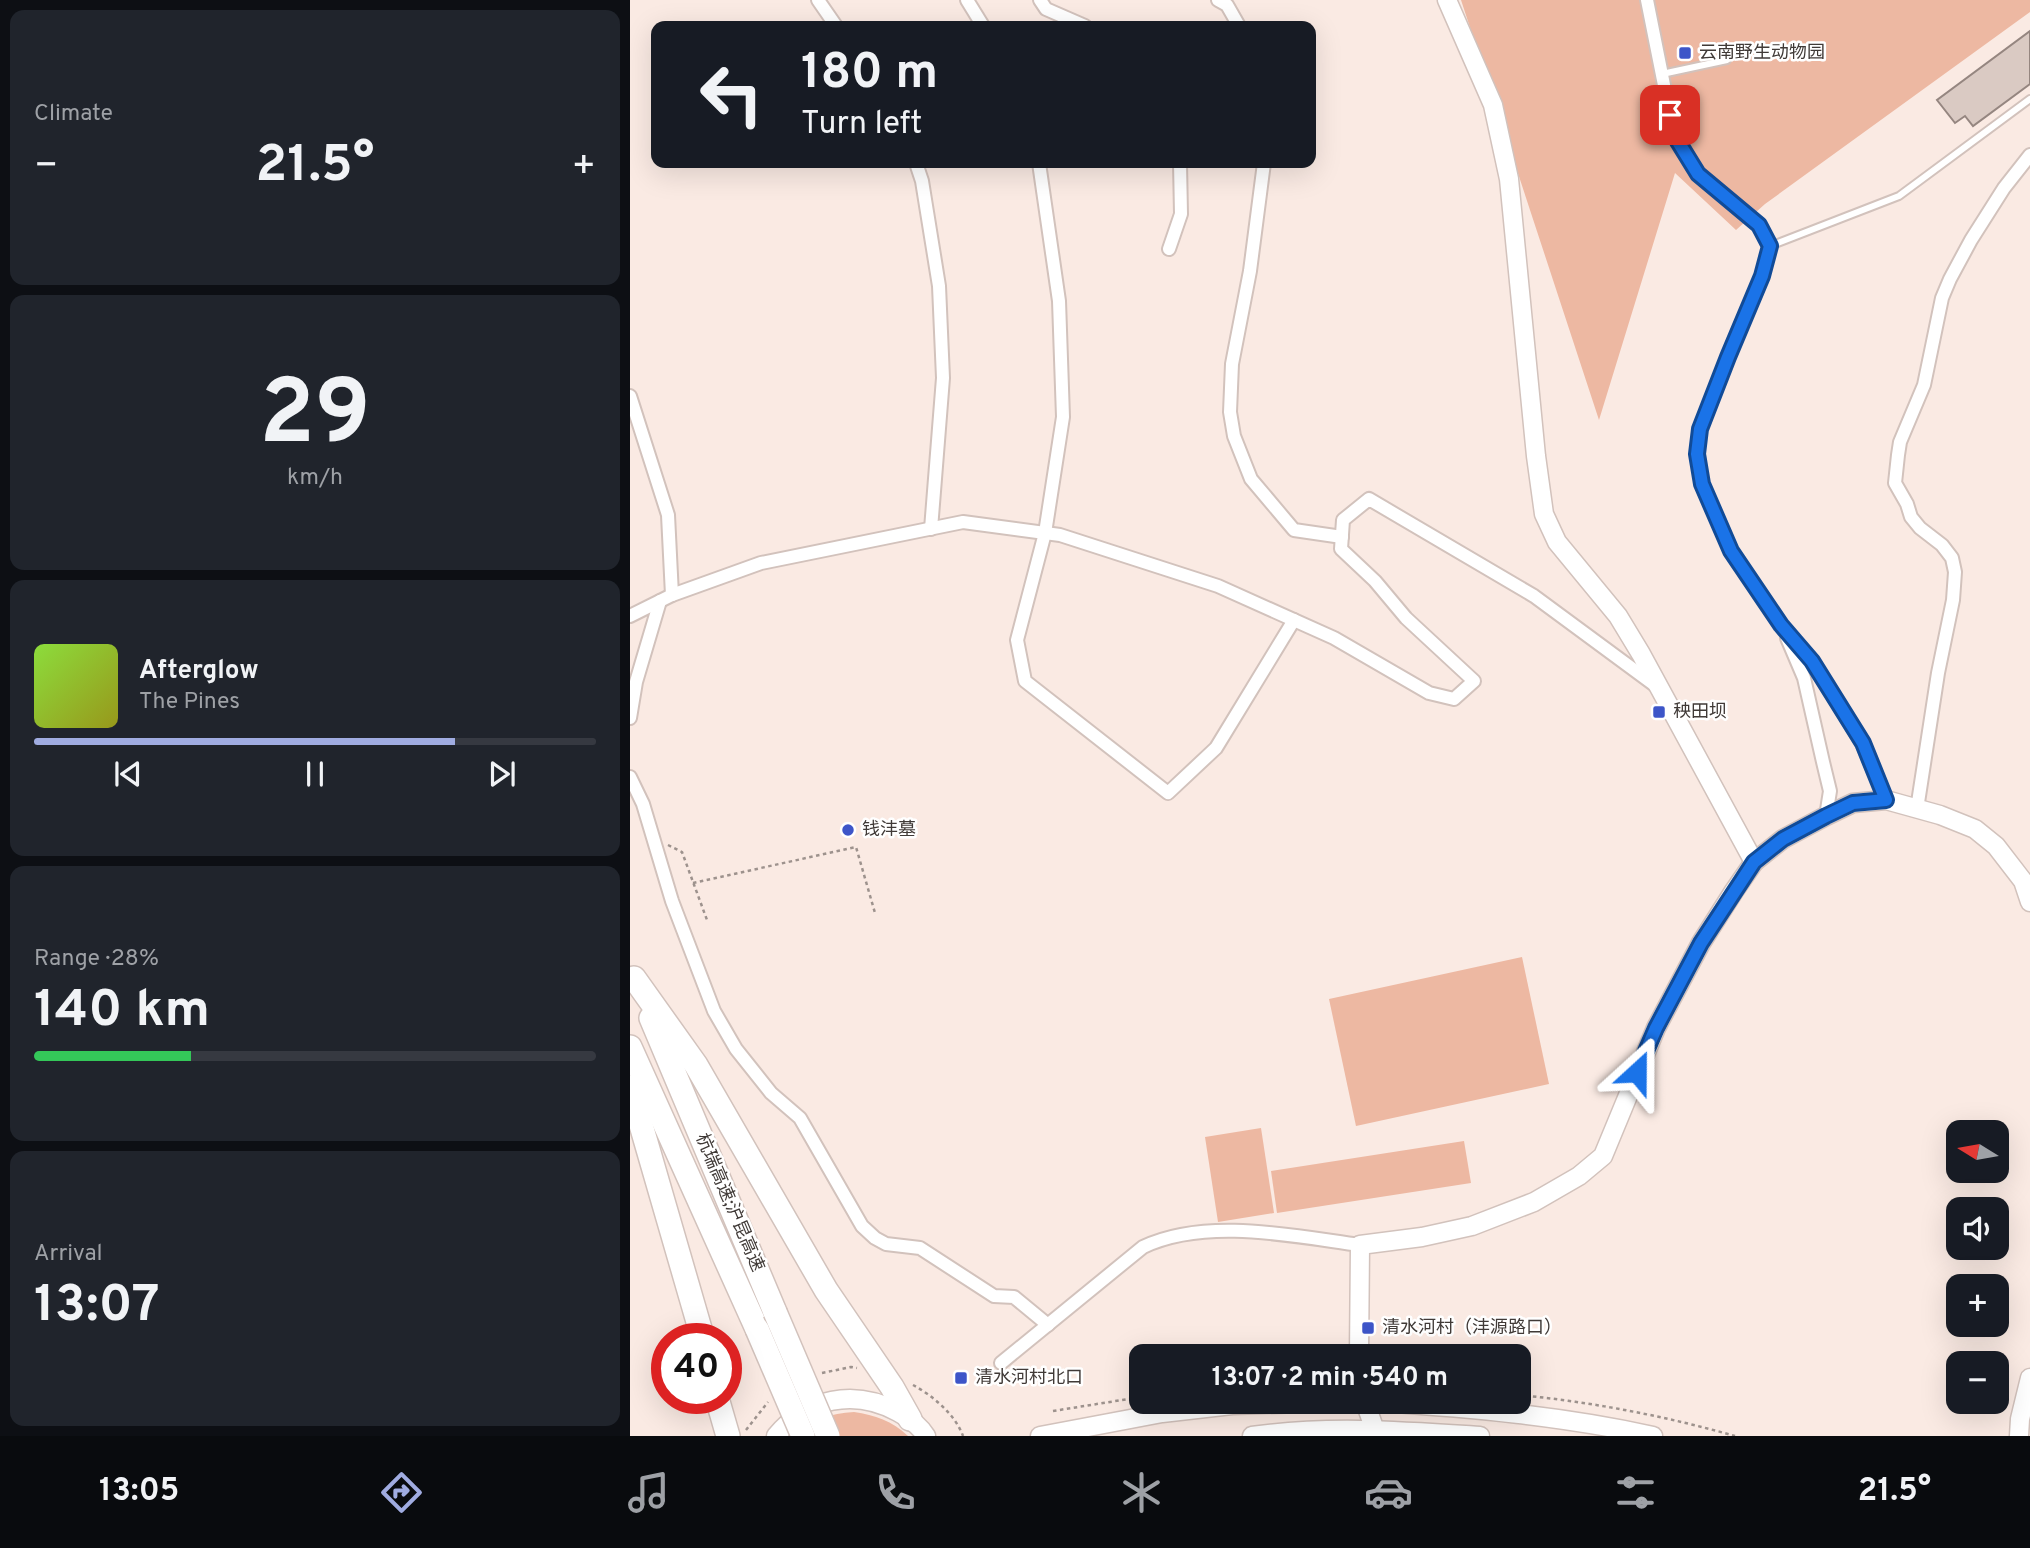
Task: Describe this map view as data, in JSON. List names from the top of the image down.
{
  "streets": {
    "highway": ["杭瑞高速;沪昆高速"]
  },
  "places": {
    "transit": [
      "云南野生动物园",
      "秧田坝",
      "清水河村（沣源路口）",
      "清水河村北口"
    ],
    "other": ["钱沣墓"]
  },
  "north": "left",
  "page": {
    "tile": [
      "Climate",
      ["29", "km/h"],
      ["Range · 28%", "140 km"],
      ["Arrival", "13:07"]
    ],
    "turn": ["180 m", "Turn left"],
    "heat": ["−", "21.5°", "+"],
    "song": ["Afterglow", "The Pines"],
    "map_buttons": ["+", "−"],
    "limit": "40",
    "trip": "13:07 · 2 min · 540 m",
    "tabs": ["13:05", "21.5°"]
  }
}
